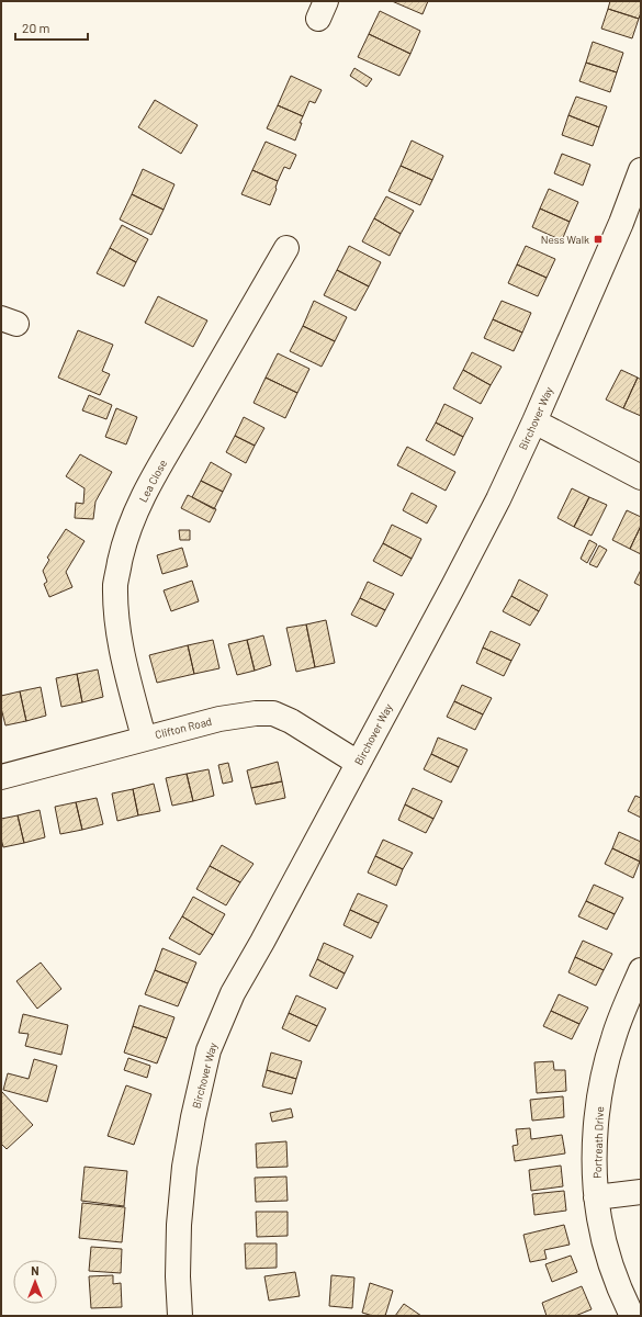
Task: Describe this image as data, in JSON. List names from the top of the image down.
{
  "streets": {
    "street": [
      "Birchover Way",
      "Lea Close",
      "Clifton Road",
      "Portreath Drive"
    ]
  },
  "crossings": [
    ["Birchover Way", "Clifton Road"],
    ["Lea Close", "Clifton Road"]
  ],
  "places": {
    "transit": ["Ness Walk"]
  },
  "scale_bar": "20 m",
  "north": "top"
}
